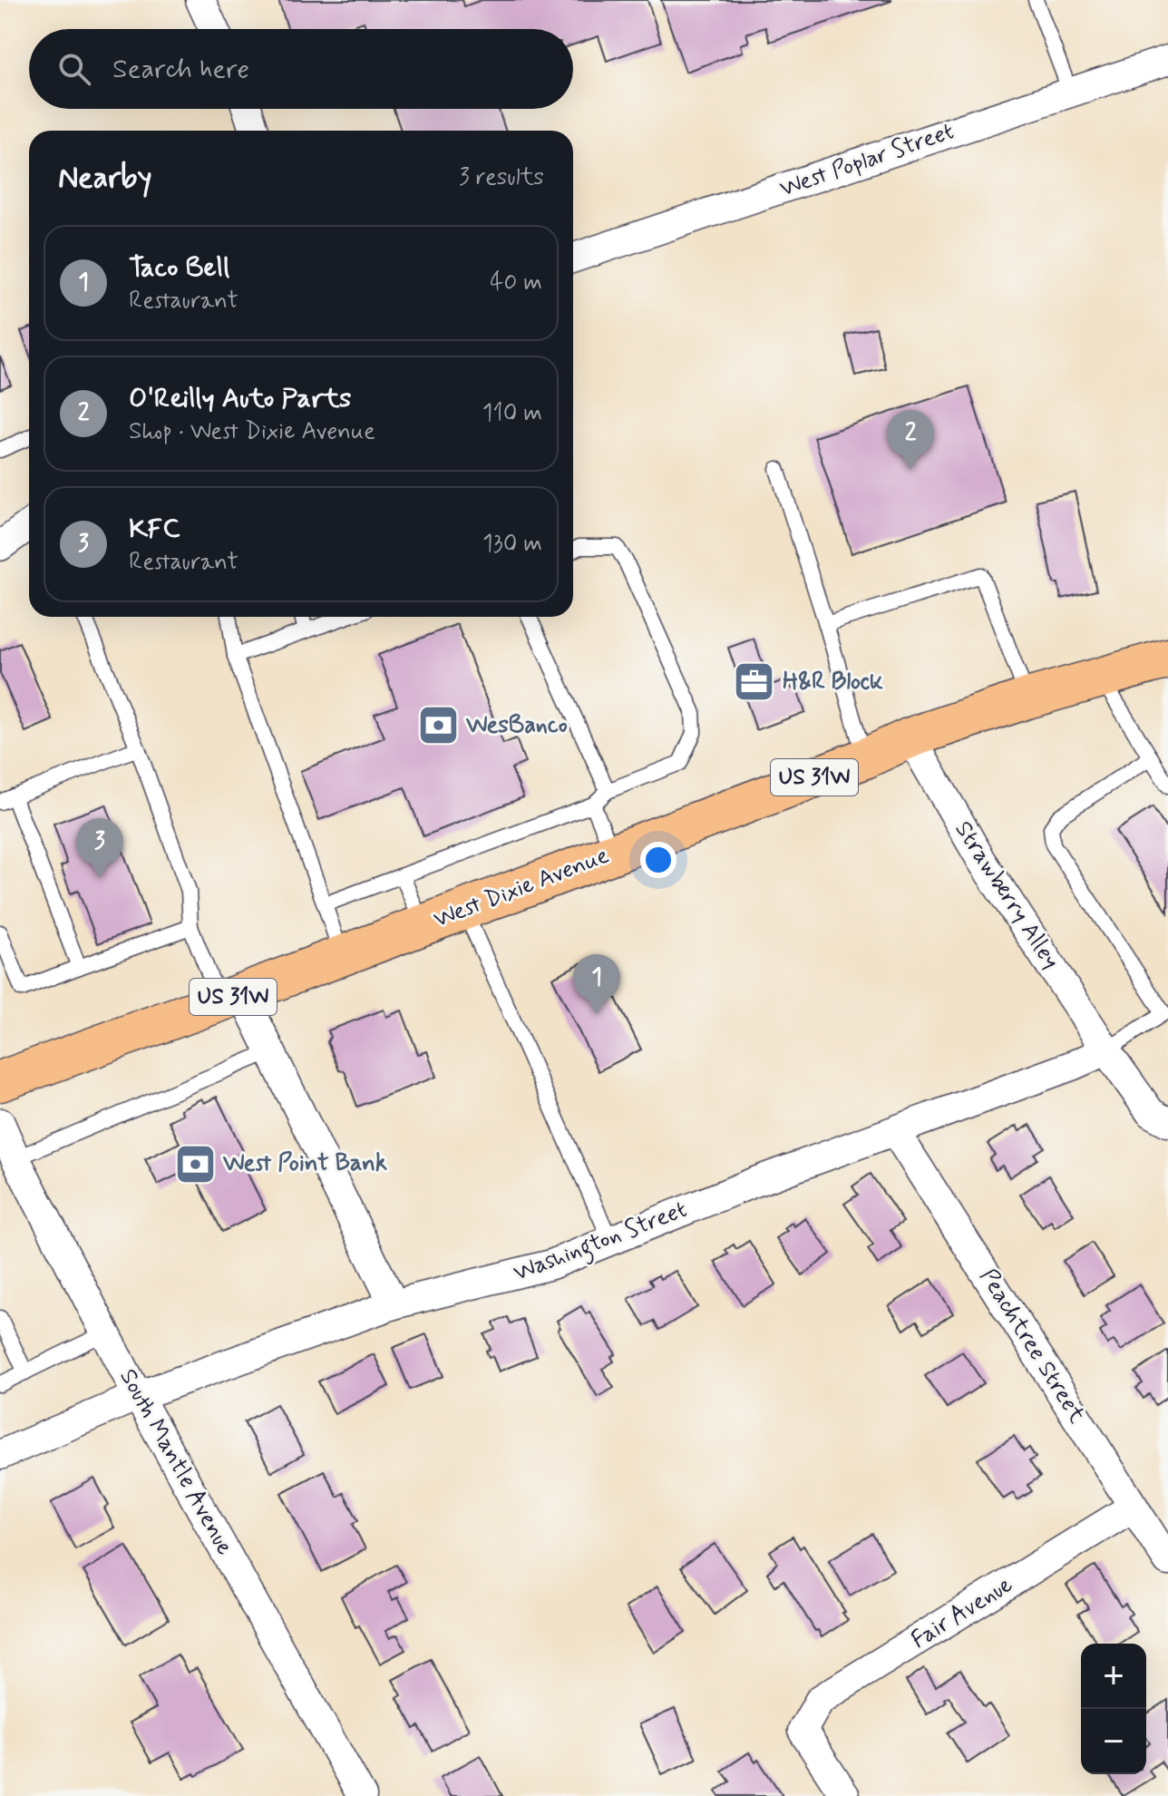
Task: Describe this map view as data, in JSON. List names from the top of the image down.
{
  "streets": {
    "main road": ["US 31W", "West Dixie Avenue"],
    "street": [
      "West Poplar Street",
      "Strawberry Alley",
      "Washington Street",
      "Peachtree Street",
      "South Mantle Avenue",
      "Fair Avenue"
    ]
  },
  "crossings": [
    ["West Dixie Avenue", "Strawberry Alley"],
    ["Strawberry Alley", "Washington Street"],
    ["Washington Street", "Peachtree Street"],
    ["Washington Street", "South Mantle Avenue"],
    ["Peachtree Street", "Fair Avenue"]
  ],
  "places": {
    "office": ["H&R Block"],
    "bank": ["WesBanco", "West Point Bank"]
  },
  "page": {
    "search": "Search here",
    "heading": ["Nearby", "3 results"],
    "list": [
      {
        "mark": "1",
        "name": "Taco Bell",
        "note": "Restaurant",
        "value": "40 m"
      },
      {
        "mark": "2",
        "name": "O'Reilly Auto Parts",
        "note": "Shop · West Dixie Avenue",
        "value": "110 m"
      },
      {
        "mark": "3",
        "name": "KFC",
        "note": "Restaurant",
        "value": "130 m"
      }
    ],
    "pins": ["2", "3", "1"],
    "map_buttons": ["+", "−"]
  }
}
